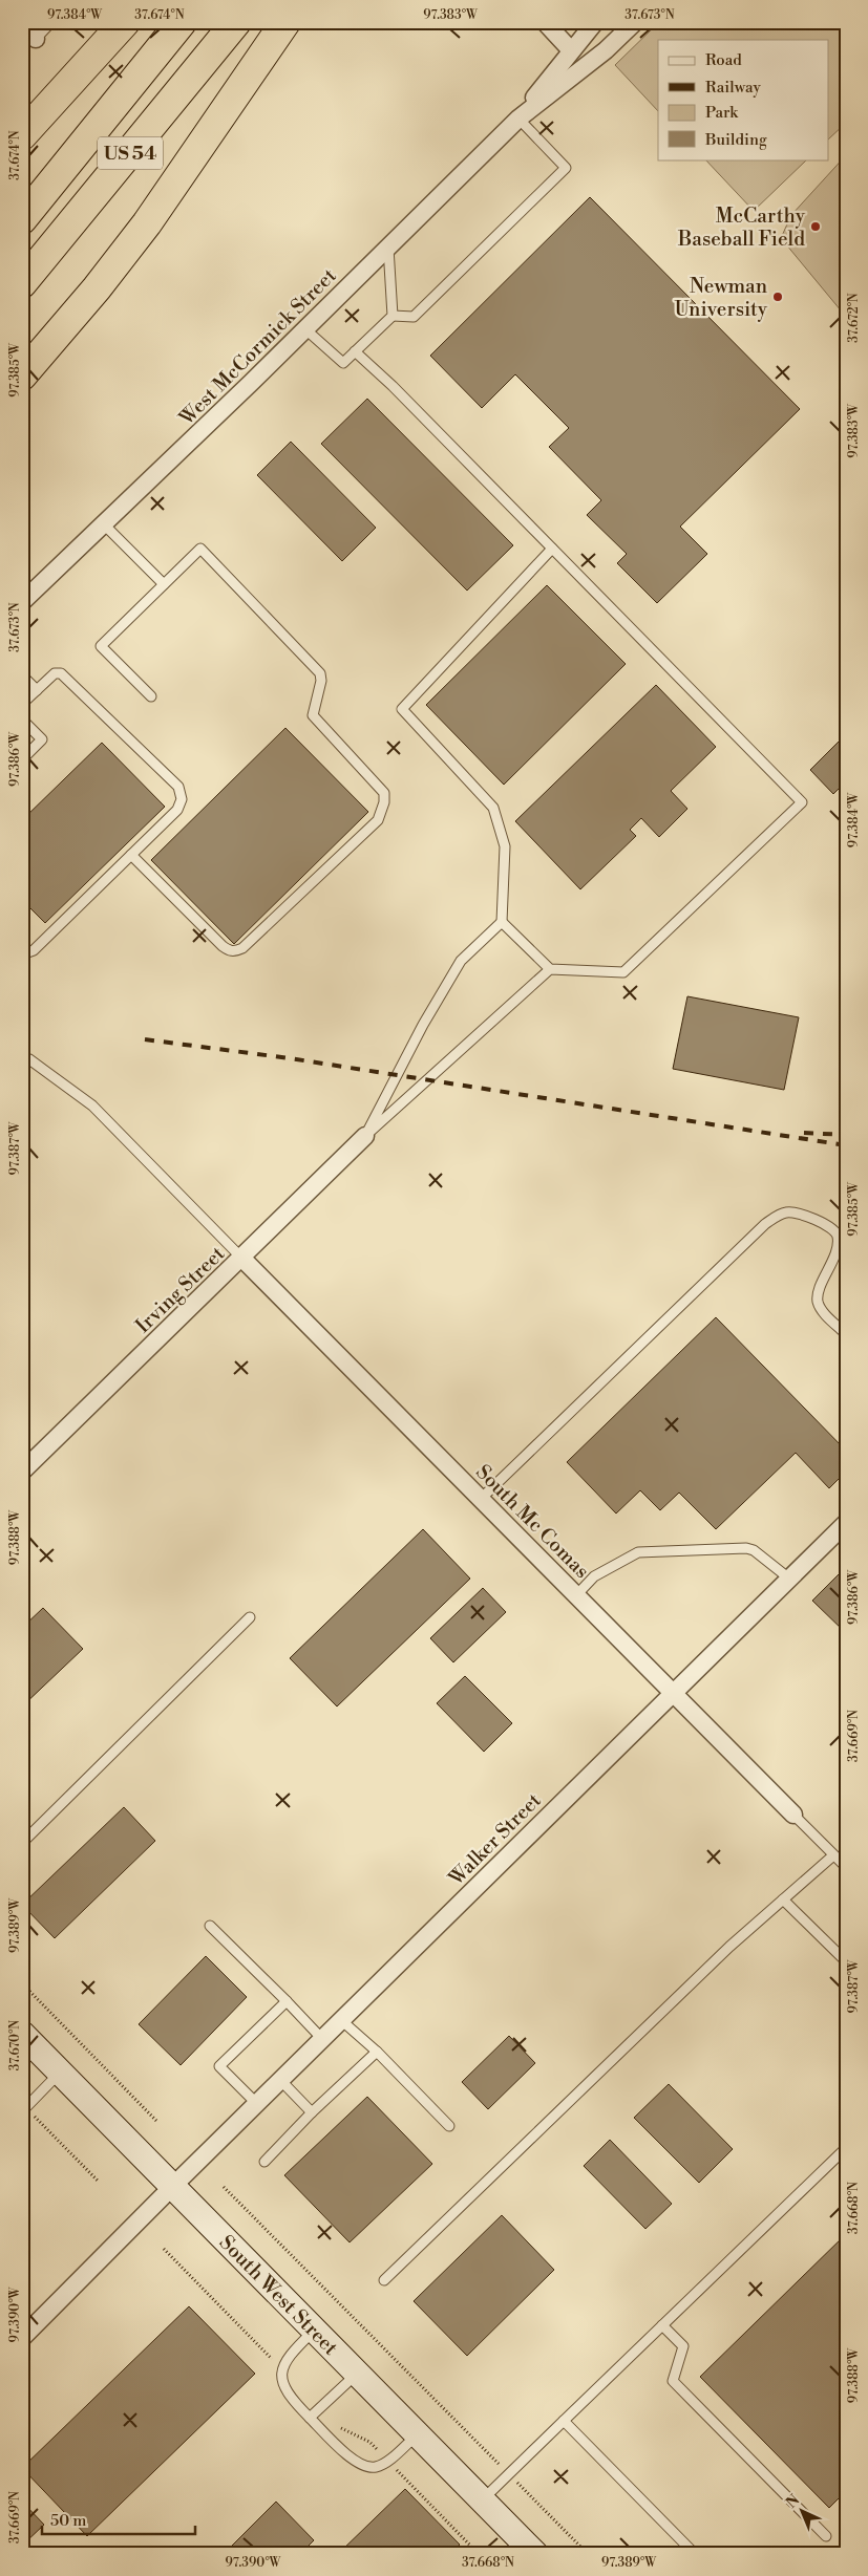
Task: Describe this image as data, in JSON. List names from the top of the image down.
{
  "streets": {
    "highway": ["US 54"],
    "main road": ["South West Street"],
    "street": [
      "West McCormick Street",
      "Irving Street",
      "South Mc Comas",
      "Walker Street"
    ]
  },
  "crossings": [
    ["Irving Street", "South Mc Comas"],
    ["South Mc Comas", "Walker Street"],
    ["Walker Street", "South West Street"]
  ],
  "places": ["McCarthy Baseball Field", "Newman University"],
  "legend": [
    "Road",
    "Railway",
    "Park",
    "Building"
  ],
  "scale_bar": "50 m",
  "north": "top left",
  "coordinates": [
    "97.384°W",
    "37.674°N",
    "97.383°W",
    "37.673°N",
    "37.672°N",
    "97.385°W",
    "97.386°W",
    "97.387°W",
    "97.388°W",
    "37.669°N",
    "97.389°W",
    "37.670°N",
    "37.668°N",
    "97.390°W"
  ]
}
